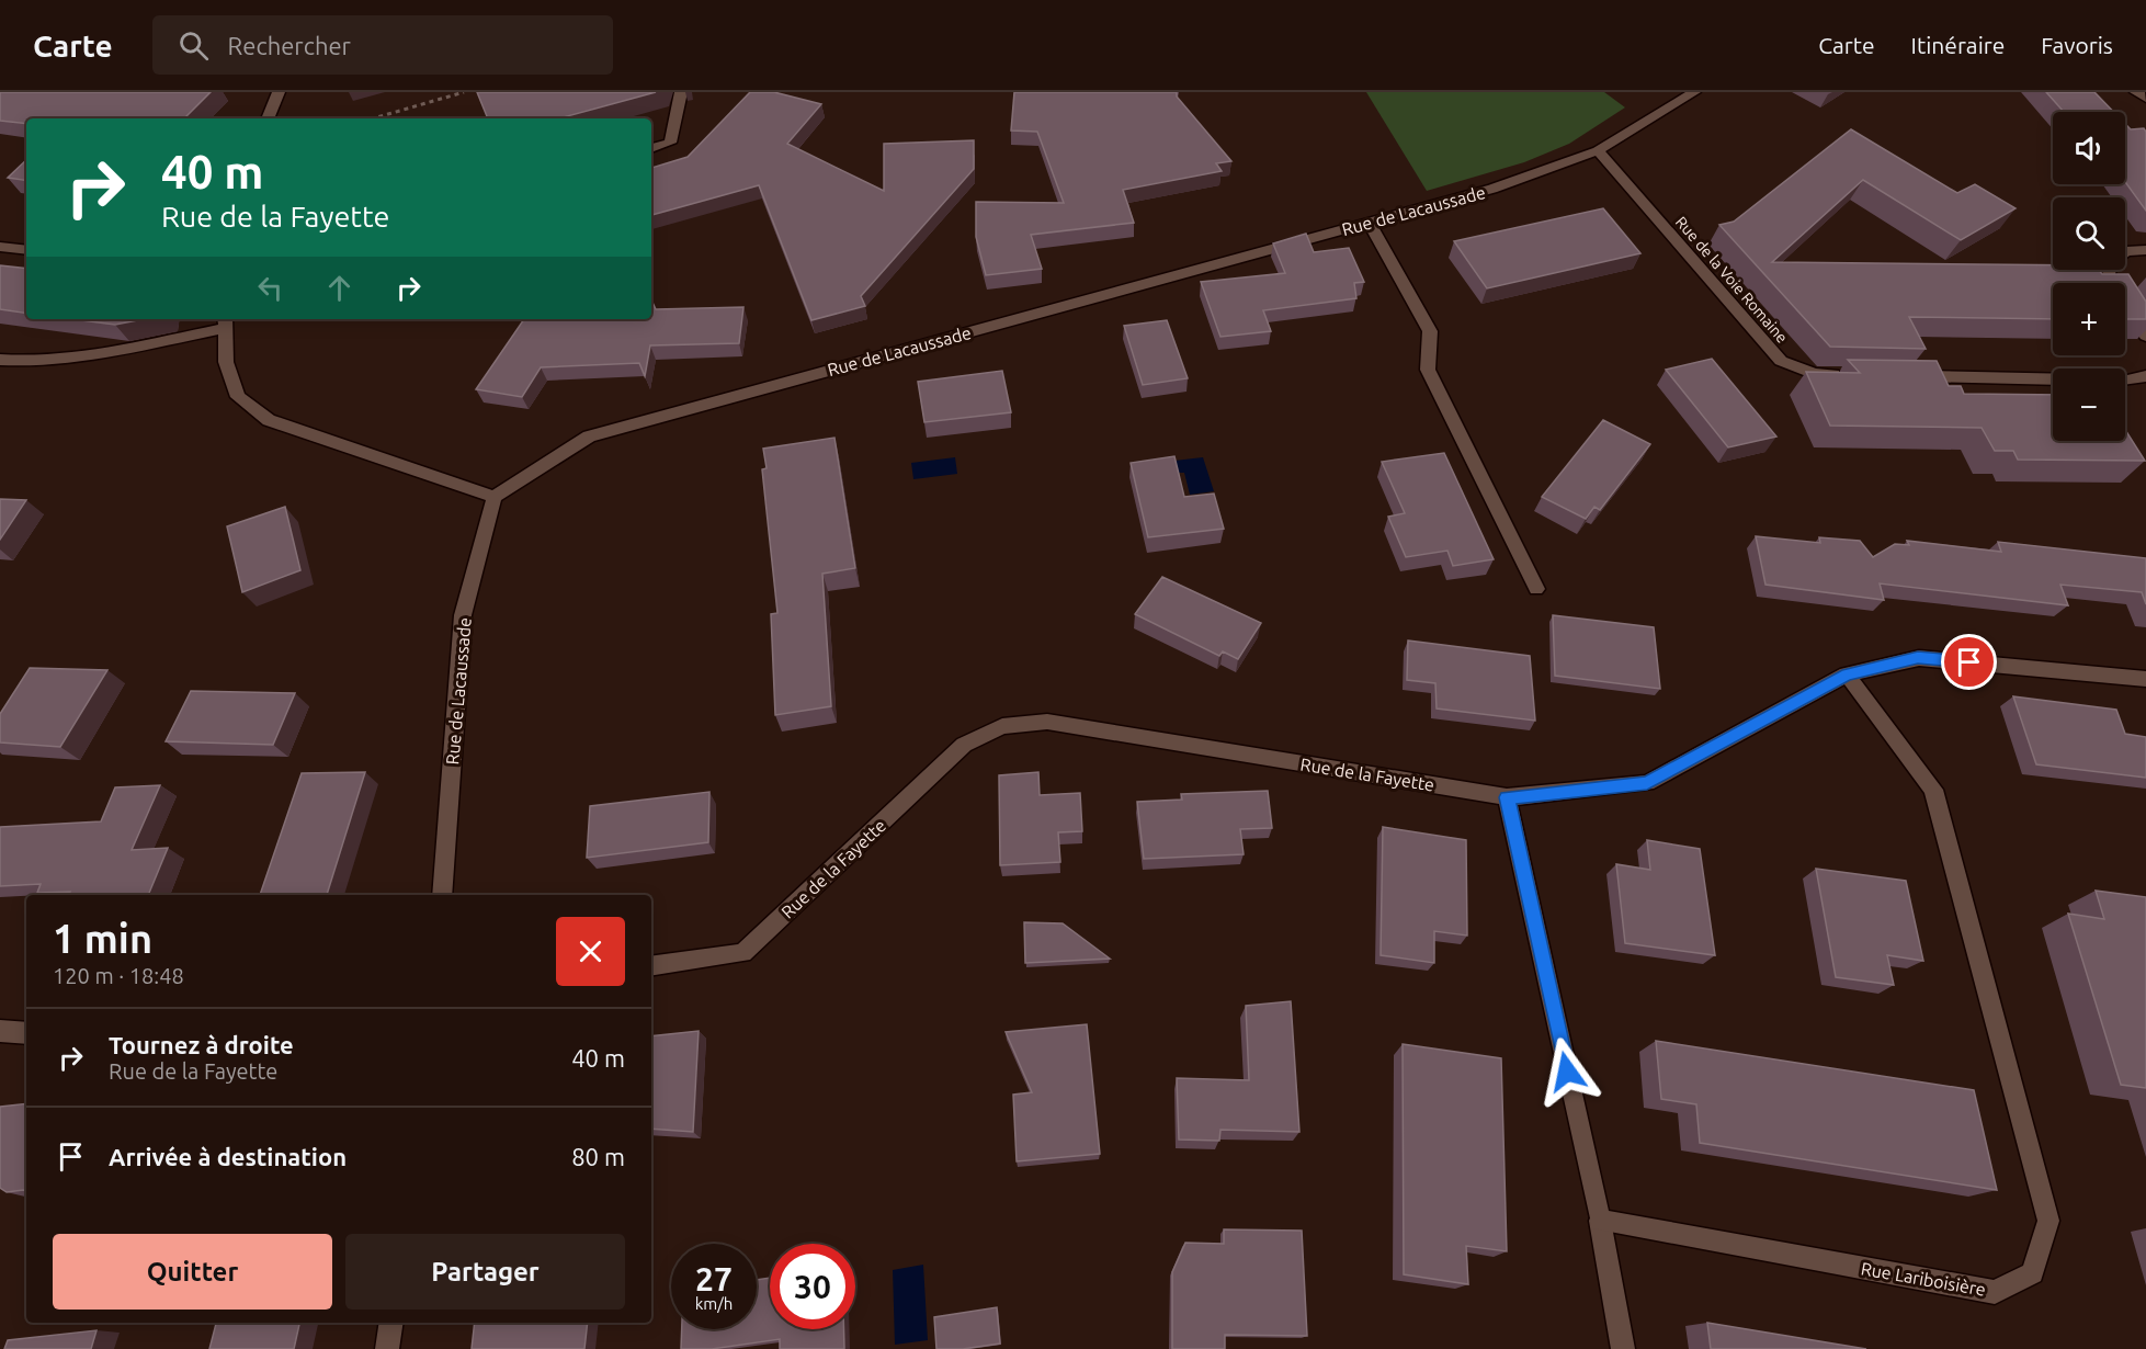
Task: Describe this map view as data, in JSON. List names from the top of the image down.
{
  "streets": {
    "street": [
      "Rue de Lacaussade",
      "Rue de la Voie Romaine",
      "Rue de la Fayette",
      "Rue Lariboisière"
    ]
  },
  "crossings": [
    ["Rue de Lacaussade", "Rue de la Voie Romaine"],
    ["Rue de la Fayette", "Rue Lariboisière"]
  ],
  "page": {
    "header": "Carte",
    "search": "Rechercher",
    "nav": ["Carte", "Itinéraire", "Favoris"],
    "map_buttons": ["+", "−"],
    "turn": ["40 m", "Rue de la Fayette"],
    "heading": ["1 min", "120 m · 18:48"],
    "list": [
      {
        "name": "Tournez à droite",
        "note": "Rue de la Fayette",
        "value": "40 m"
      },
      {
        "name": "Arrivée à destination",
        "value": "80 m"
      }
    ],
    "buttons": ["Quitter", "Partager"],
    "speed": "27 km/h",
    "limit": "30"
  }
}
